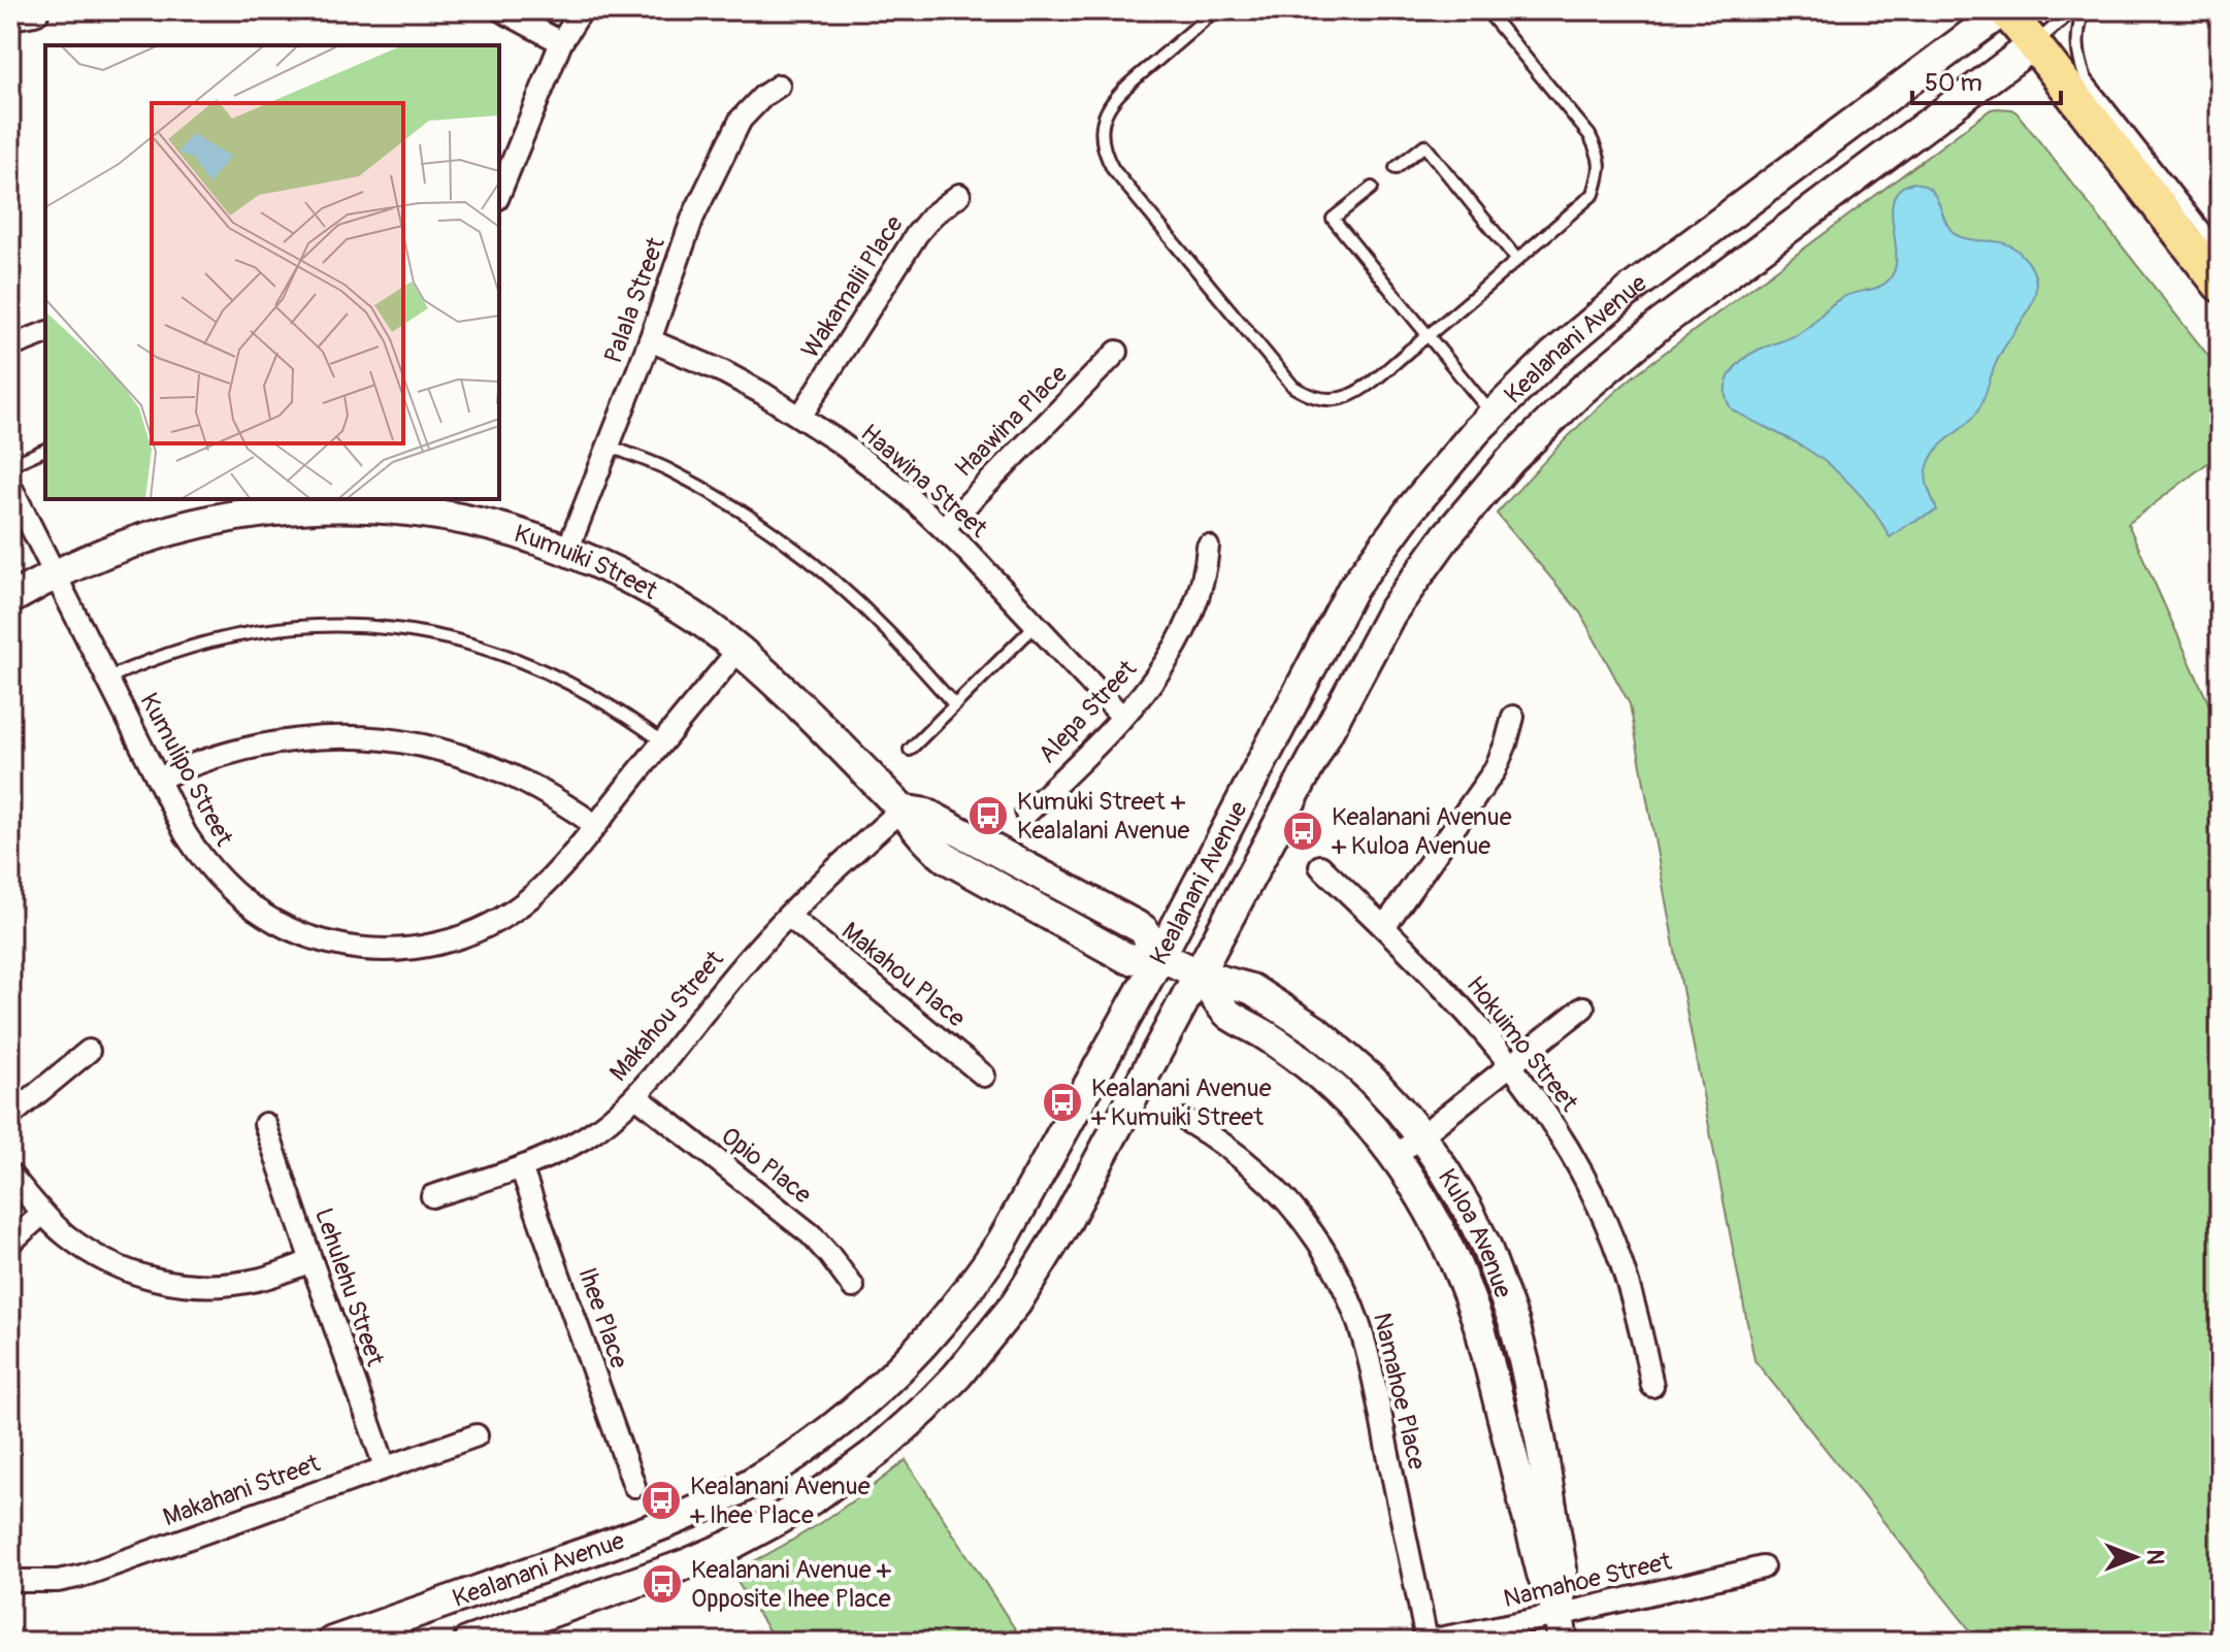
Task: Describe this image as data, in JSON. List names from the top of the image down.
{
  "streets": {
    "street": [
      "Wakamalii Place",
      "Palala Street",
      "Kealanani Avenue",
      "Haawina Place",
      "Haawina Street",
      "Kumuiki Street",
      "Alepa Street",
      "Kumulipo Street",
      "Makahou Place",
      "Makahou Street",
      "Hokuimo Street",
      "Opio Place",
      "Kuloa Avenue",
      "Lehulehu Street",
      "Ihee Place",
      "Namahoe Place",
      "Makahani Street",
      "Namahoe Street"
    ]
  },
  "crossings": [
    ["Wakamalii Place", "Haawina Street"],
    ["Palala Street", "Haawina Street"],
    ["Palala Street", "Kumuiki Street"],
    ["Kealanani Avenue", "Kumuiki Street"],
    ["Kealanani Avenue", "Kuloa Avenue"],
    ["Haawina Place", "Haawina Street"],
    ["Haawina Street", "Alepa Street"],
    ["Kumuiki Street", "Kumulipo Street"],
    ["Kumuiki Street", "Makahou Street"],
    ["Kumuiki Street", "Kuloa Avenue"],
    ["Makahou Place", "Makahou Street"],
    ["Makahou Street", "Opio Place"],
    ["Makahou Street", "Ihee Place"],
    ["Kuloa Avenue", "Namahoe Street"],
    ["Lehulehu Street", "Makahani Street"],
    ["Namahoe Place", "Namahoe Street"]
  ],
  "places": {
    "bus stop": [
      "Kumuki Street + Kealalani Avenue",
      "Kealanani Avenue + Kuloa Avenue",
      "Kealanani Avenue + Kumuiki Street",
      "Kealanani Avenue + Ihee Place",
      "Kealanani Avenue + Opposite Ihee Place"
    ]
  },
  "scale_bar": "50 m",
  "north": "right"
}
